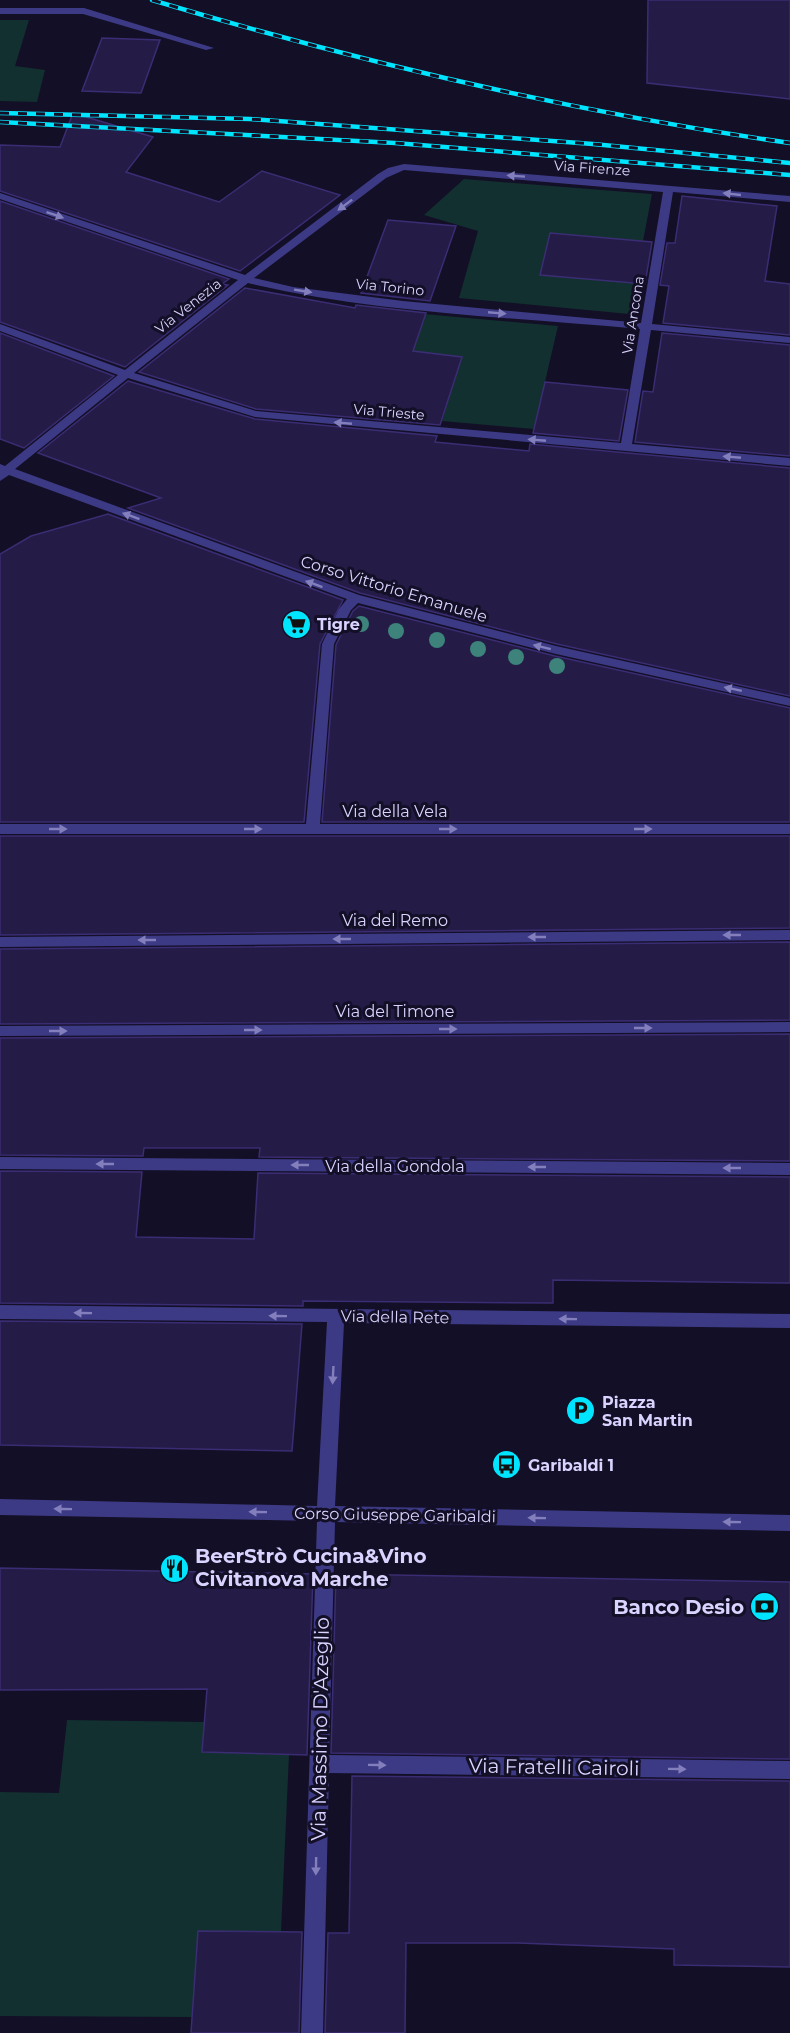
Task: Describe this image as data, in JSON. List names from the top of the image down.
{
  "streets": {
    "street": [
      "Via Firenze",
      "Via Torino",
      "Via Venezia",
      "Via Ancona",
      "Via Trieste",
      "Corso Vittorio Emanuele",
      "Via della Vela",
      "Via del Remo",
      "Via del Timone",
      "Via della Gondola",
      "Via della Rete",
      "Corso Giuseppe Garibaldi",
      "Via Massimo D'Azeglio",
      "Via Fratelli Cairoli"
    ]
  },
  "crossings": [
    ["Via Firenze", "Via Venezia"],
    ["Via Firenze", "Via Ancona"],
    ["Via Torino", "Via Venezia"],
    ["Via Torino", "Via Ancona"],
    ["Via Venezia", "Via Trieste"],
    ["Via Venezia", "Corso Vittorio Emanuele"],
    ["Via Ancona", "Via Trieste"],
    ["Via della Rete", "Via Massimo D'Azeglio"],
    ["Corso Giuseppe Garibaldi", "Via Massimo D'Azeglio"],
    ["Via Massimo D'Azeglio", "Via Fratelli Cairoli"]
  ],
  "one_way": [
    "Via Firenze",
    "Via Torino",
    "Via Venezia",
    "Via Trieste",
    "Corso Vittorio Emanuele",
    "Via della Vela",
    "Via del Remo",
    "Via del Timone",
    "Via della Gondola",
    "Via della Rete",
    "Corso Giuseppe Garibaldi",
    "Via Massimo D'Azeglio",
    "Via Fratelli Cairoli"
  ],
  "places": {
    "supermarket": ["Tigre"],
    "parking": ["Piazza San Martin"],
    "bus stop": ["Garibaldi 1"],
    "restaurant": ["BeerStrò Cucina&Vino Civitanova Marche"],
    "bank": ["Banco Desio"]
  }
}
